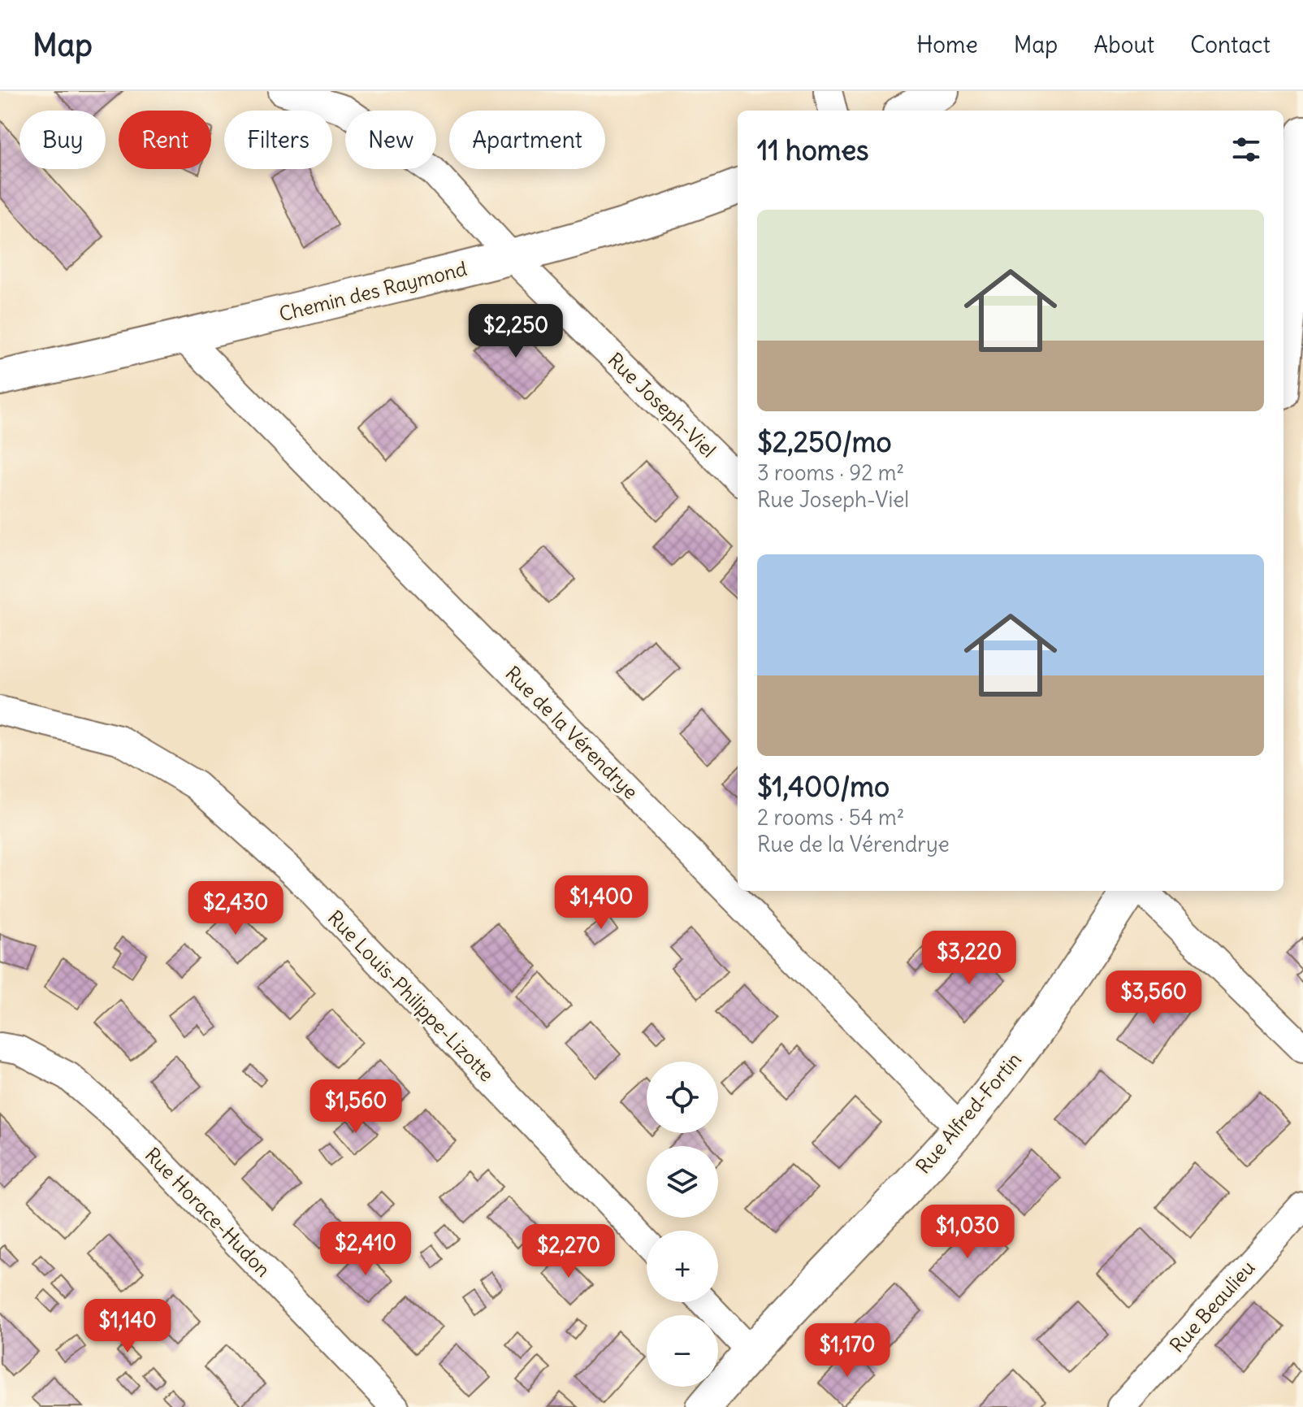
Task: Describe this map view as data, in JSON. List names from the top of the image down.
{
  "streets": {
    "street": [
      "Chemin des Raymond",
      "Rue Joseph-Viel",
      "Rue de la Vérendrye",
      "Rue Louis-Philippe-Lizotte",
      "Rue Alfred-Fortin",
      "Rue Horace-Hudon",
      "Rue Beaulieu"
    ]
  },
  "crossings": [
    ["Chemin des Raymond", "Rue Joseph-Viel"],
    ["Chemin des Raymond", "Rue de la Vérendrye"],
    ["Rue de la Vérendrye", "Rue Alfred-Fortin"]
  ],
  "page": {
    "header": "Map",
    "nav": [
      "Home",
      "Map",
      "About",
      "Contact"
    ],
    "chip": [
      "Buy",
      "Rent",
      "Filters",
      "New",
      "Apartment"
    ],
    "heading": "11 homes",
    "list": [
      {
        "name": "$2,250/mo",
        "note": "3 rooms · 92 m² · Rue Joseph-Viel"
      },
      {
        "name": "$1,400/mo",
        "note": "2 rooms · 54 m² · Rue de la Vérendrye"
      }
    ],
    "price": [
      "$2,250",
      "$1,400",
      "$2,430",
      "$3,220",
      "$3,560",
      "$1,560",
      "$1,030",
      "$2,410",
      "$2,270",
      "$1,140",
      "$1,170"
    ],
    "map_buttons": ["+", "−"]
  }
}
